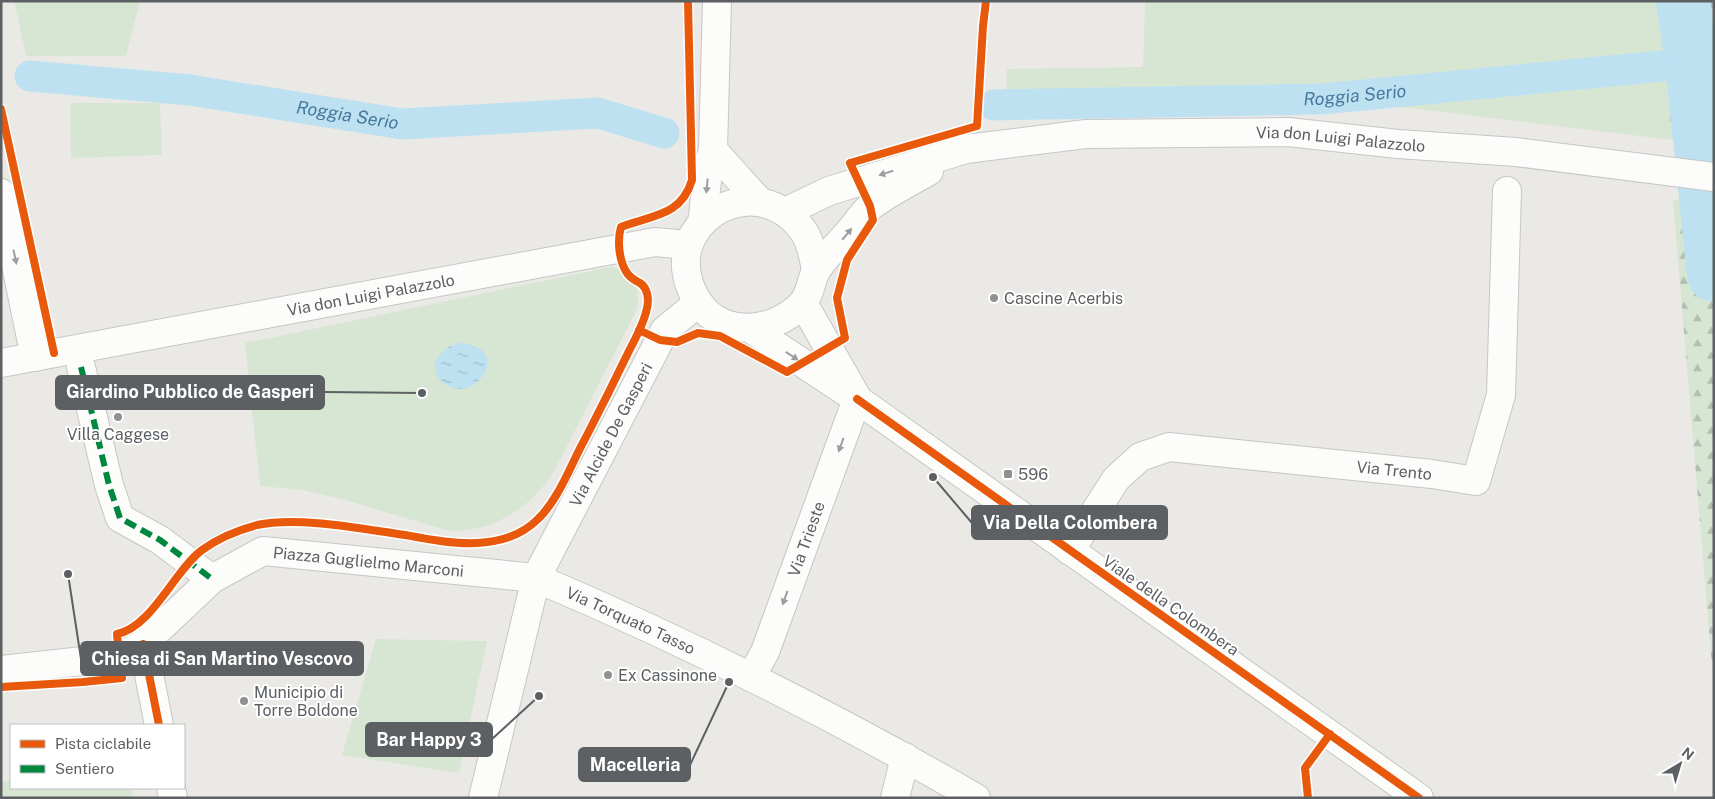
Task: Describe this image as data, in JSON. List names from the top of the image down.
{
  "streets": {
    "street": [
      "Via don Luigi Palazzolo",
      "Via Alcide De Gasperi",
      "Via Trento",
      "Via Trieste",
      "Piazza Guglielmo Marconi",
      "Viale della Colombera",
      "Via Torquato Tasso"
    ]
  },
  "crossings": [
    ["Via don Luigi Palazzolo", "Via Alcide De Gasperi"],
    ["Via don Luigi Palazzolo", "Viale della Colombera"],
    ["Via Alcide De Gasperi", "Piazza Guglielmo Marconi"],
    ["Via Alcide De Gasperi", "Viale della Colombera"],
    ["Via Alcide De Gasperi", "Via Torquato Tasso"],
    ["Via Trento", "Viale della Colombera"],
    ["Via Trieste", "Viale della Colombera"],
    ["Via Trieste", "Via Torquato Tasso"],
    ["Piazza Guglielmo Marconi", "Via Torquato Tasso"]
  ],
  "one_way": ["Via Trieste"],
  "water": ["Roggia Serio"],
  "places": {
    "other": [
      "Cascine Acerbis",
      "Giardino Pubblico de Gasperi",
      "Villa Caggese",
      "Via Della Colombera",
      "Chiesa di San Martino Vescovo",
      "Ex Cassinone",
      "Macelleria",
      "Bar Happy 3",
      "Municipio di Torre Boldone"
    ],
    "transit": ["596"]
  },
  "legend": ["Pista ciclabile", "Sentiero"],
  "north": "top right"
}
